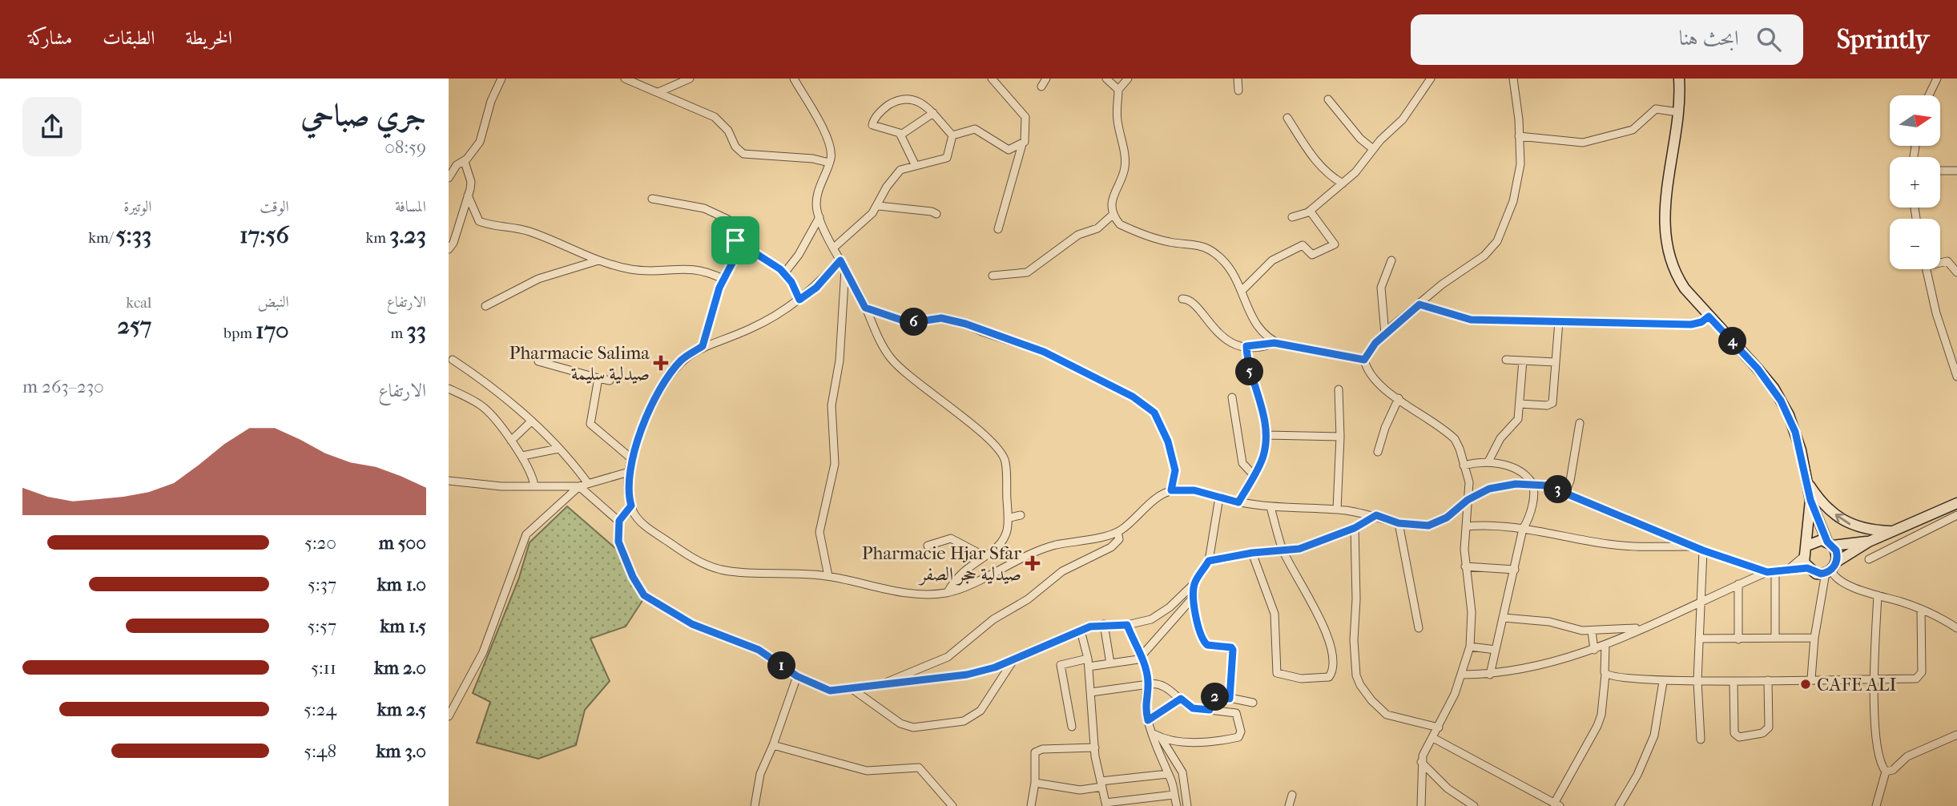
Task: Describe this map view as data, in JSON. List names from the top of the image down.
{
  "places": {
    "health": ["Pharmacie Salima صيدلية سليمة", "Pharmacie Hjar Sfar صيدلية حجر الصفر"],
    "other": ["CAFE ALI"]
  },
  "north": "right",
  "page": {
    "header": "Sprintly",
    "search": "ابحث هنا",
    "nav": ["الخريطة", "الطبقات", "مشاركة"],
    "heading": ["جري صباحي", "08:59"],
    "map_buttons": ["+", "−"],
    "stats": [
      ["المسافة", "3.23 km"],
      ["الوقت", "17:56"],
      ["الوتيرة", "5:33 /km"],
      ["الارتفاع", "33 m"],
      ["النبض", "170 bpm"],
      ["kcal", "257"]
    ],
    "pins": [
      "6",
      "4",
      "5",
      "3",
      "1",
      "2"
    ],
    "chart": ["الارتفاع", "230–263 m"],
    "list": [
      {
        "name": "500 m",
        "note": "5:20"
      },
      {
        "name": "1.0 km",
        "note": "5:37"
      },
      {
        "name": "1.5 km",
        "note": "5:57"
      },
      {
        "name": "2.0 km",
        "note": "5:11"
      },
      {
        "name": "2.5 km",
        "note": "5:24"
      },
      {
        "name": "3.0 km",
        "note": "5:48"
      }
    ]
  }
}
